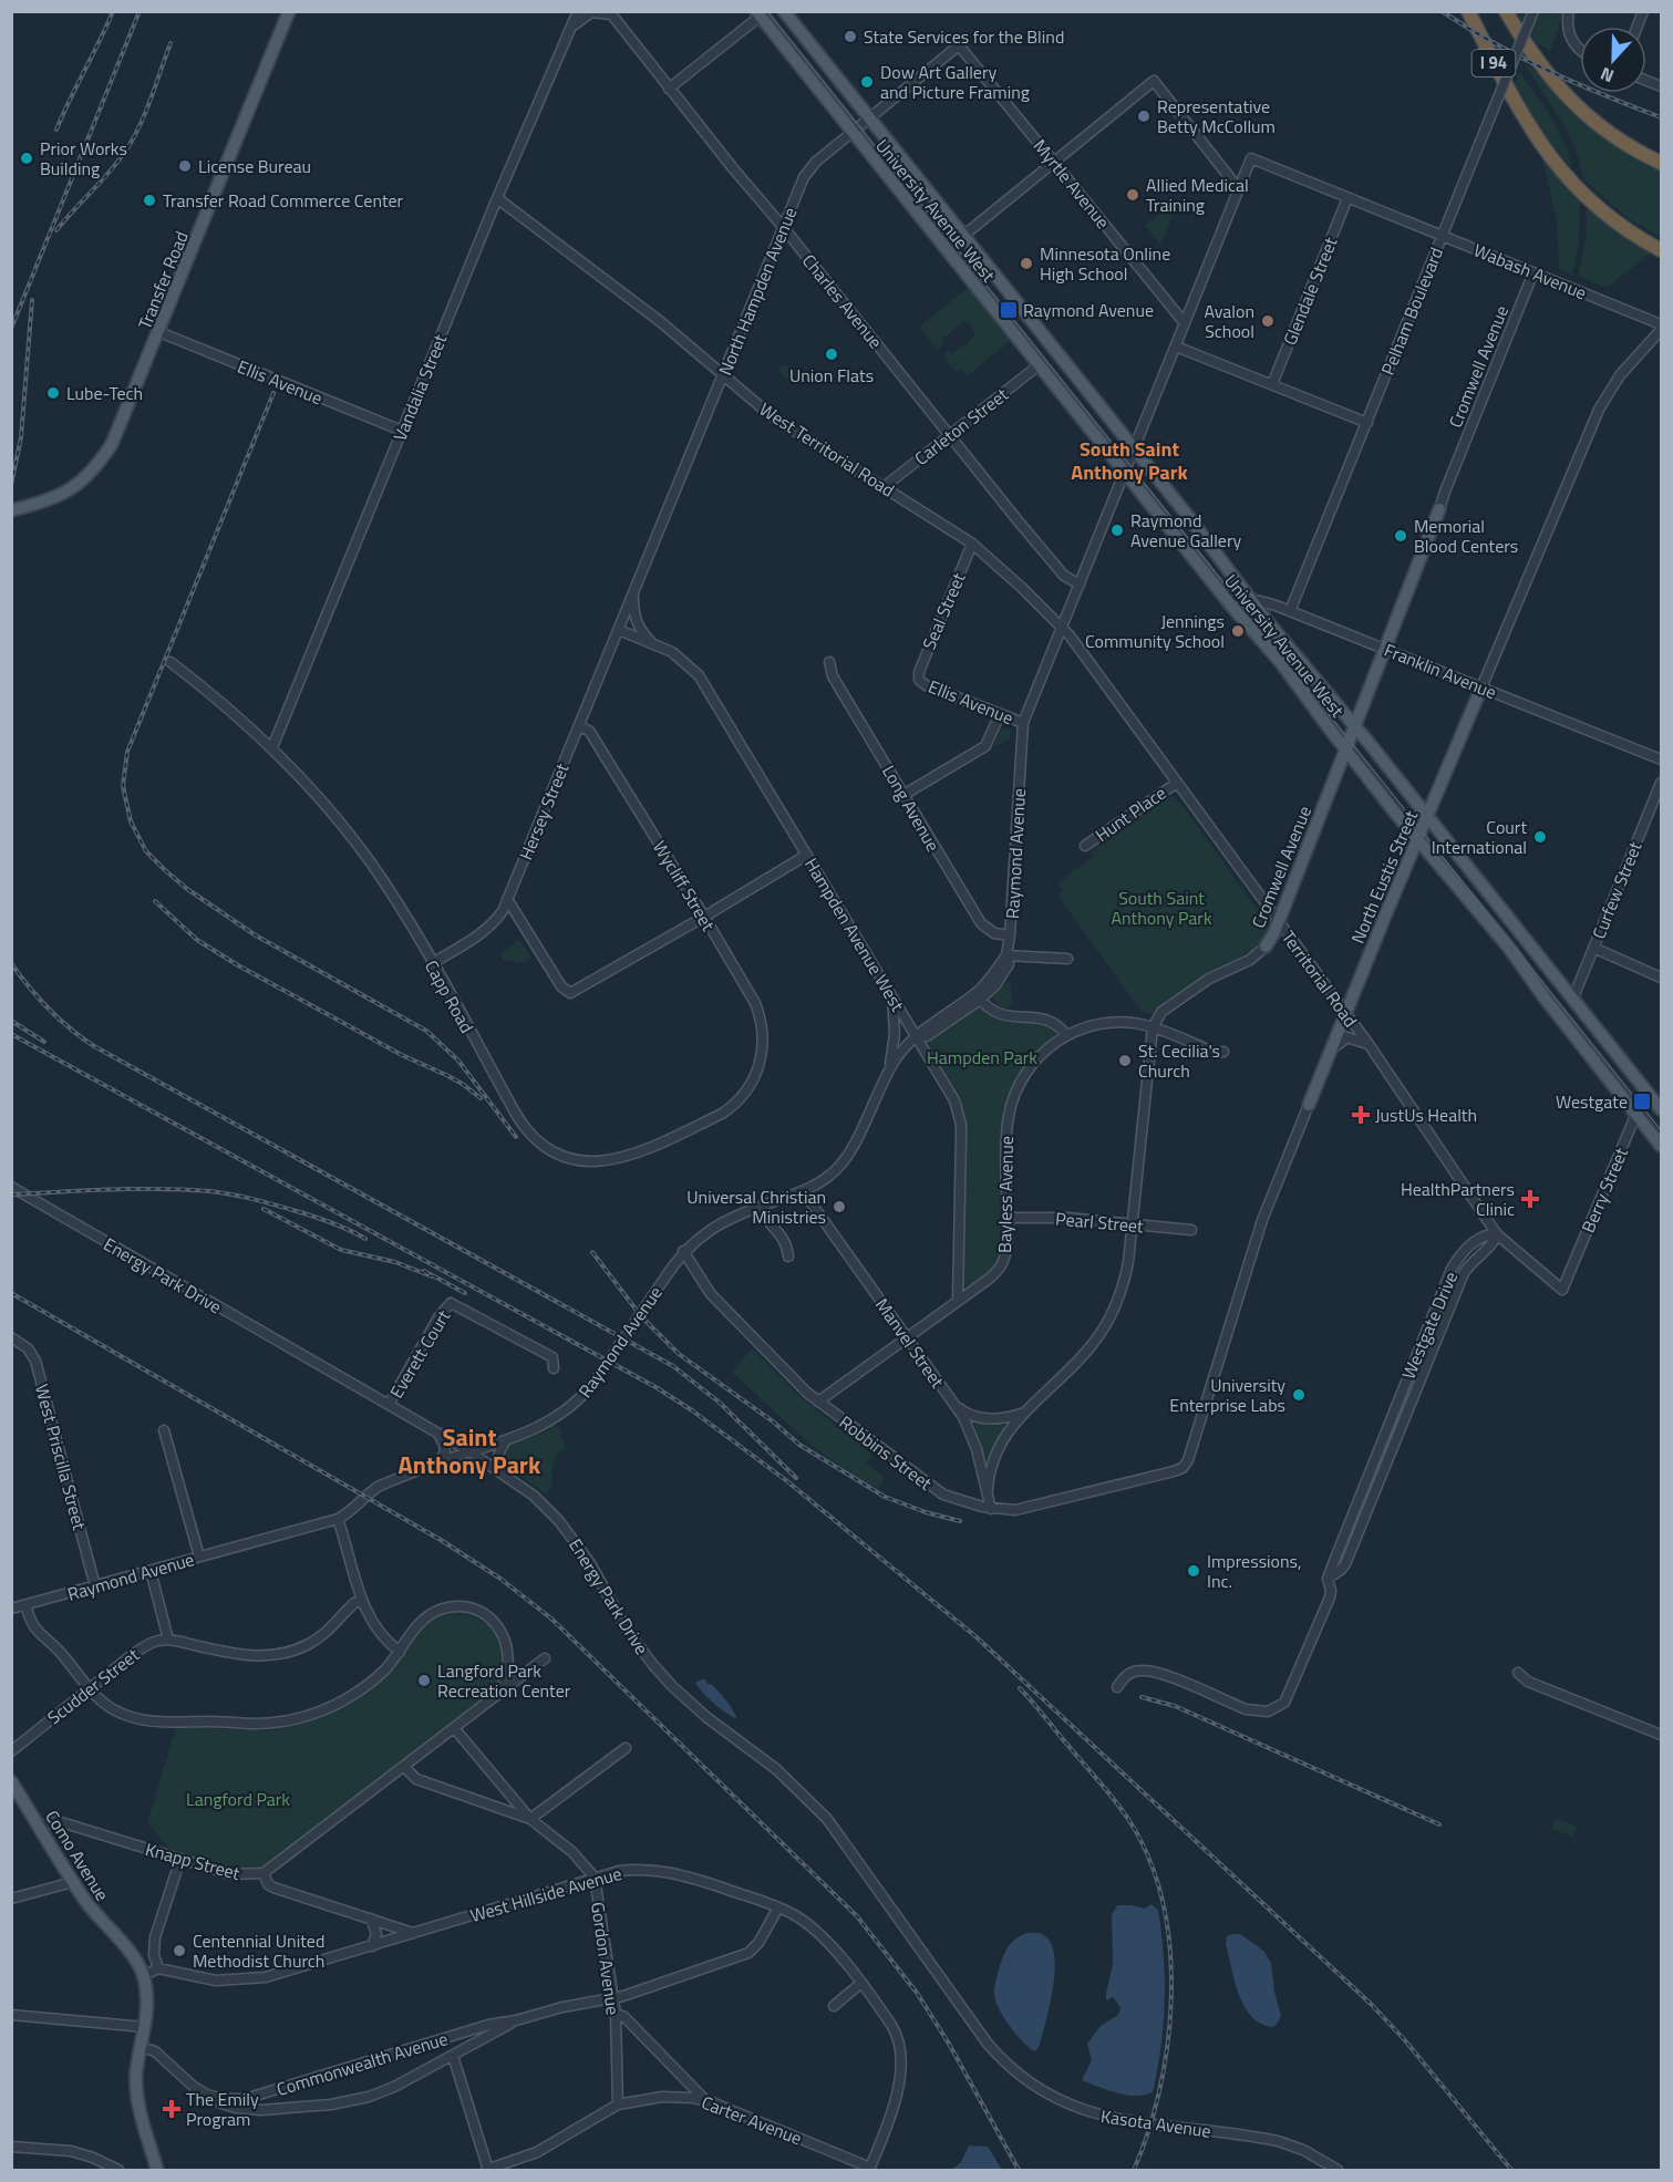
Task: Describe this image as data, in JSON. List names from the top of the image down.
{
  "streets": {
    "highway": ["I 94"],
    "main road": [
      "University Avenue West",
      "Transfer Road",
      "Cromwell Avenue",
      "North Eustis Street",
      "Como Avenue"
    ],
    "street": [
      "Myrtle Avenue",
      "Wabash Avenue",
      "North Hampden Avenue",
      "Glendale Street",
      "Charles Avenue",
      "Pelham Boulevard",
      "Ellis Avenue",
      "Vandalia Street",
      "Carleton Street",
      "West Territorial Road",
      "Seal Street",
      "Franklin Avenue",
      "Long Avenue",
      "Hersey Street",
      "Hunt Place",
      "Raymond Avenue",
      "Wycliff Street",
      "Curfew Street",
      "Hampden Avenue West",
      "Territorial Road",
      "Capp Road",
      "Berry Street",
      "Bayless Avenue",
      "Pearl Street",
      "Energy Park Drive",
      "Westgate Drive",
      "Manvel Street",
      "Everett Court",
      "Robbins Street",
      "West Priscilla Street",
      "Scudder Street",
      "Knapp Street",
      "West Hillside Avenue",
      "Gordon Avenue",
      "Commonwealth Avenue",
      "Carter Avenue",
      "Kasota Avenue"
    ]
  },
  "crossings": [
    ["Myrtle Avenue", "North Hampden Avenue"],
    ["Myrtle Avenue", "Raymond Avenue"],
    ["University Avenue West", "North Hampden Avenue"],
    ["University Avenue West", "Cromwell Avenue"],
    ["University Avenue West", "Carleton Street"],
    ["University Avenue West", "Franklin Avenue"],
    ["University Avenue West", "Raymond Avenue"],
    ["University Avenue West", "North Eustis Street"],
    ["University Avenue West", "Curfew Street"],
    ["University Avenue West", "Berry Street"],
    ["Wabash Avenue", "Glendale Street"],
    ["Wabash Avenue", "Pelham Boulevard"],
    ["Wabash Avenue", "Cromwell Avenue"],
    ["Wabash Avenue", "Raymond Avenue"],
    ["Transfer Road", "Ellis Avenue"],
    ["North Hampden Avenue", "Charles Avenue"],
    ["North Hampden Avenue", "West Territorial Road"],
    ["North Hampden Avenue", "Hersey Street"],
    ["North Hampden Avenue", "Hampden Avenue West"],
    ["Charles Avenue", "Carleton Street"],
    ["Charles Avenue", "Raymond Avenue"],
    ["Pelham Boulevard", "Franklin Avenue"],
    ["Cromwell Avenue", "Franklin Avenue"],
    ["Cromwell Avenue", "Territorial Road"],
    ["Ellis Avenue", "Vandalia Street"],
    ["Ellis Avenue", "Seal Street"],
    ["Ellis Avenue", "Raymond Avenue"],
    ["Vandalia Street", "West Territorial Road"],
    ["Vandalia Street", "Capp Road"],
    ["Carleton Street", "West Territorial Road"],
    ["West Territorial Road", "Seal Street"],
    ["West Territorial Road", "Raymond Avenue"],
    ["West Territorial Road", "Territorial Road"],
    ["Franklin Avenue", "North Eustis Street"],
    ["Long Avenue", "Raymond Avenue"],
    ["Hersey Street", "Wycliff Street"],
    ["Hersey Street", "Hampden Avenue West"],
    ["Hersey Street", "Capp Road"],
    ["Hunt Place", "Territorial Road"],
    ["Raymond Avenue", "Hampden Avenue West"],
    ["Raymond Avenue", "Territorial Road"],
    ["Raymond Avenue", "Energy Park Drive"],
    ["Raymond Avenue", "Manvel Street"],
    ["Raymond Avenue", "Robbins Street"],
    ["Raymond Avenue", "West Priscilla Street"],
    ["North Eustis Street", "Territorial Road"],
    ["North Eustis Street", "Robbins Street"],
    ["Wycliff Street", "Capp Road"],
    ["Hampden Avenue West", "Bayless Avenue"],
    ["Territorial Road", "Berry Street"],
    ["Territorial Road", "Westgate Drive"],
    ["Bayless Avenue", "Pearl Street"],
    ["Bayless Avenue", "Manvel Street"],
    ["Bayless Avenue", "Robbins Street"],
    ["Energy Park Drive", "Everett Court"],
    ["Energy Park Drive", "Kasota Avenue"],
    ["Manvel Street", "Robbins Street"],
    ["Como Avenue", "Knapp Street"],
    ["Como Avenue", "Commonwealth Avenue"],
    ["Knapp Street", "West Hillside Avenue"],
    ["West Hillside Avenue", "Gordon Avenue"],
    ["West Hillside Avenue", "Commonwealth Avenue"],
    ["West Hillside Avenue", "Carter Avenue"],
    ["Gordon Avenue", "Commonwealth Avenue"],
    ["Gordon Avenue", "Carter Avenue"]
  ],
  "districts": ["South Saint Anthony Park", "Saint Anthony Park"],
  "parks": ["South Saint Anthony Park", "Hampden Park", "Langford Park"],
  "places": {
    "other": [
      "State Services for the Blind",
      "Dow Art Gallery and Picture Framing",
      "Representative Betty McCollum",
      "Prior Works Building",
      "License Bureau",
      "Allied Medical Training",
      "Transfer Road Commerce Center",
      "Minnesota Online High School",
      "Avalon School",
      "Union Flats",
      "Lube-Tech",
      "Raymond Avenue Gallery",
      "Memorial Blood Centers",
      "Jennings Community School",
      "Court International",
      "St. Cecilia's Church",
      "Universal Christian Ministries",
      "University Enterprise Labs",
      "Impressions, Inc.",
      "Langford Park Recreation Center",
      "Centennial United Methodist Church"
    ],
    "transit": ["Raymond Avenue", "Westgate"],
    "health": ["JustUs Health", "HealthPartners Clinic", "The Emily Program"]
  },
  "north": "bottom"
}
